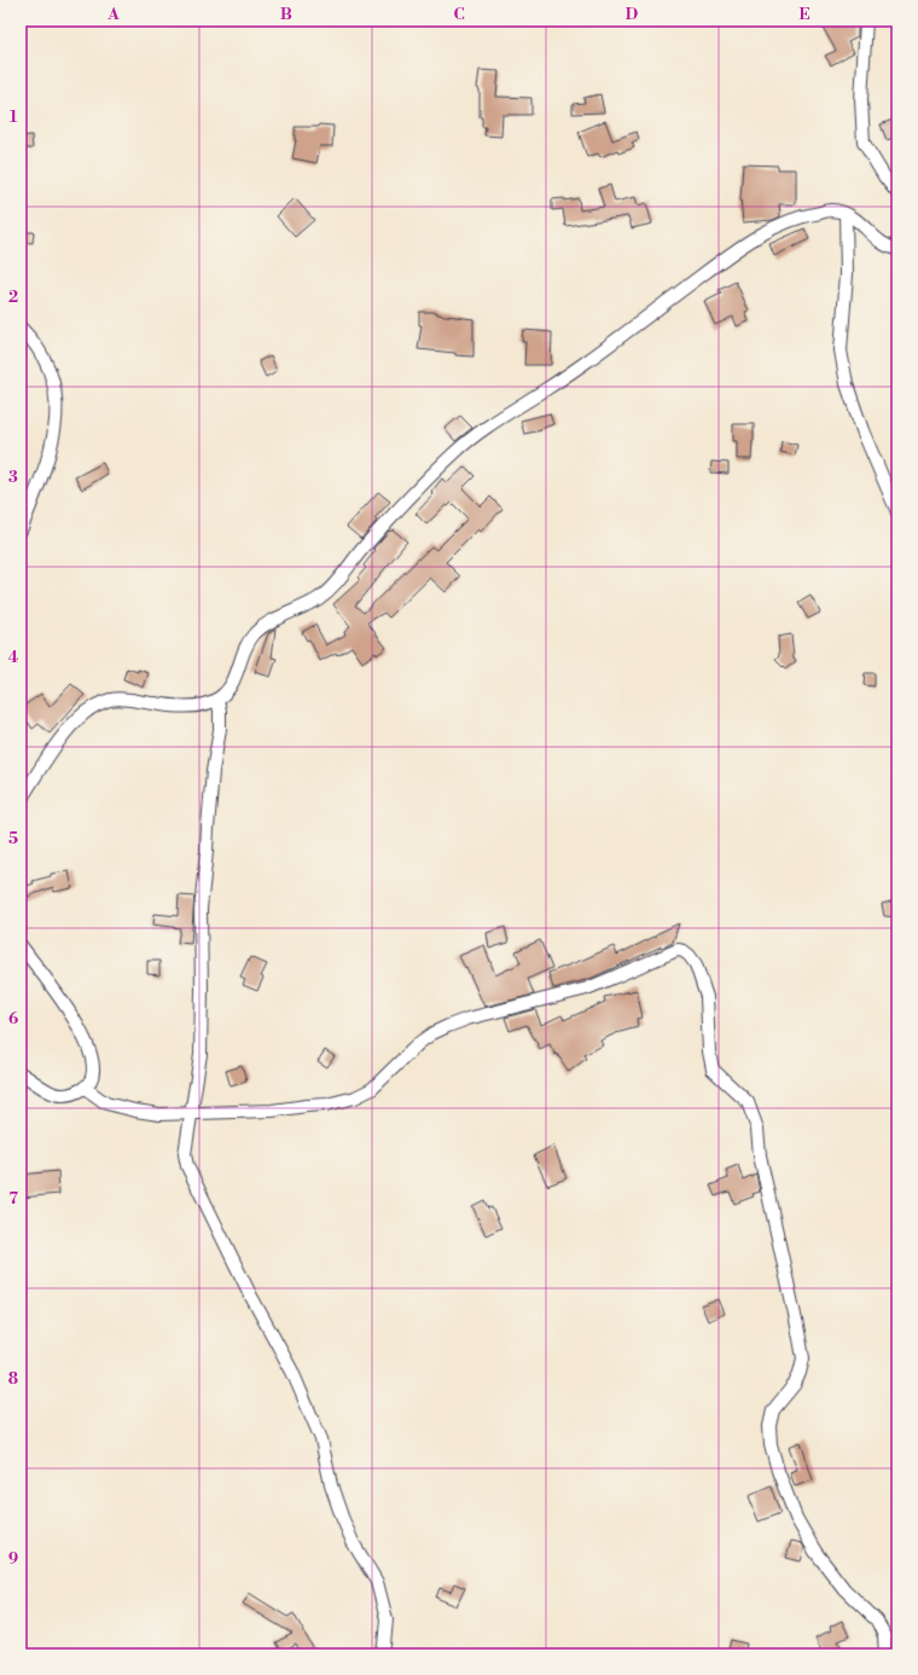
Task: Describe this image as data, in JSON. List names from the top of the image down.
{
  "grid": {
    "columns": [
      "A",
      "B",
      "C",
      "D",
      "E"
    ],
    "rows": [
      "1",
      "2",
      "3",
      "4",
      "5",
      "6",
      "7",
      "8",
      "9"
    ]
  }
}
